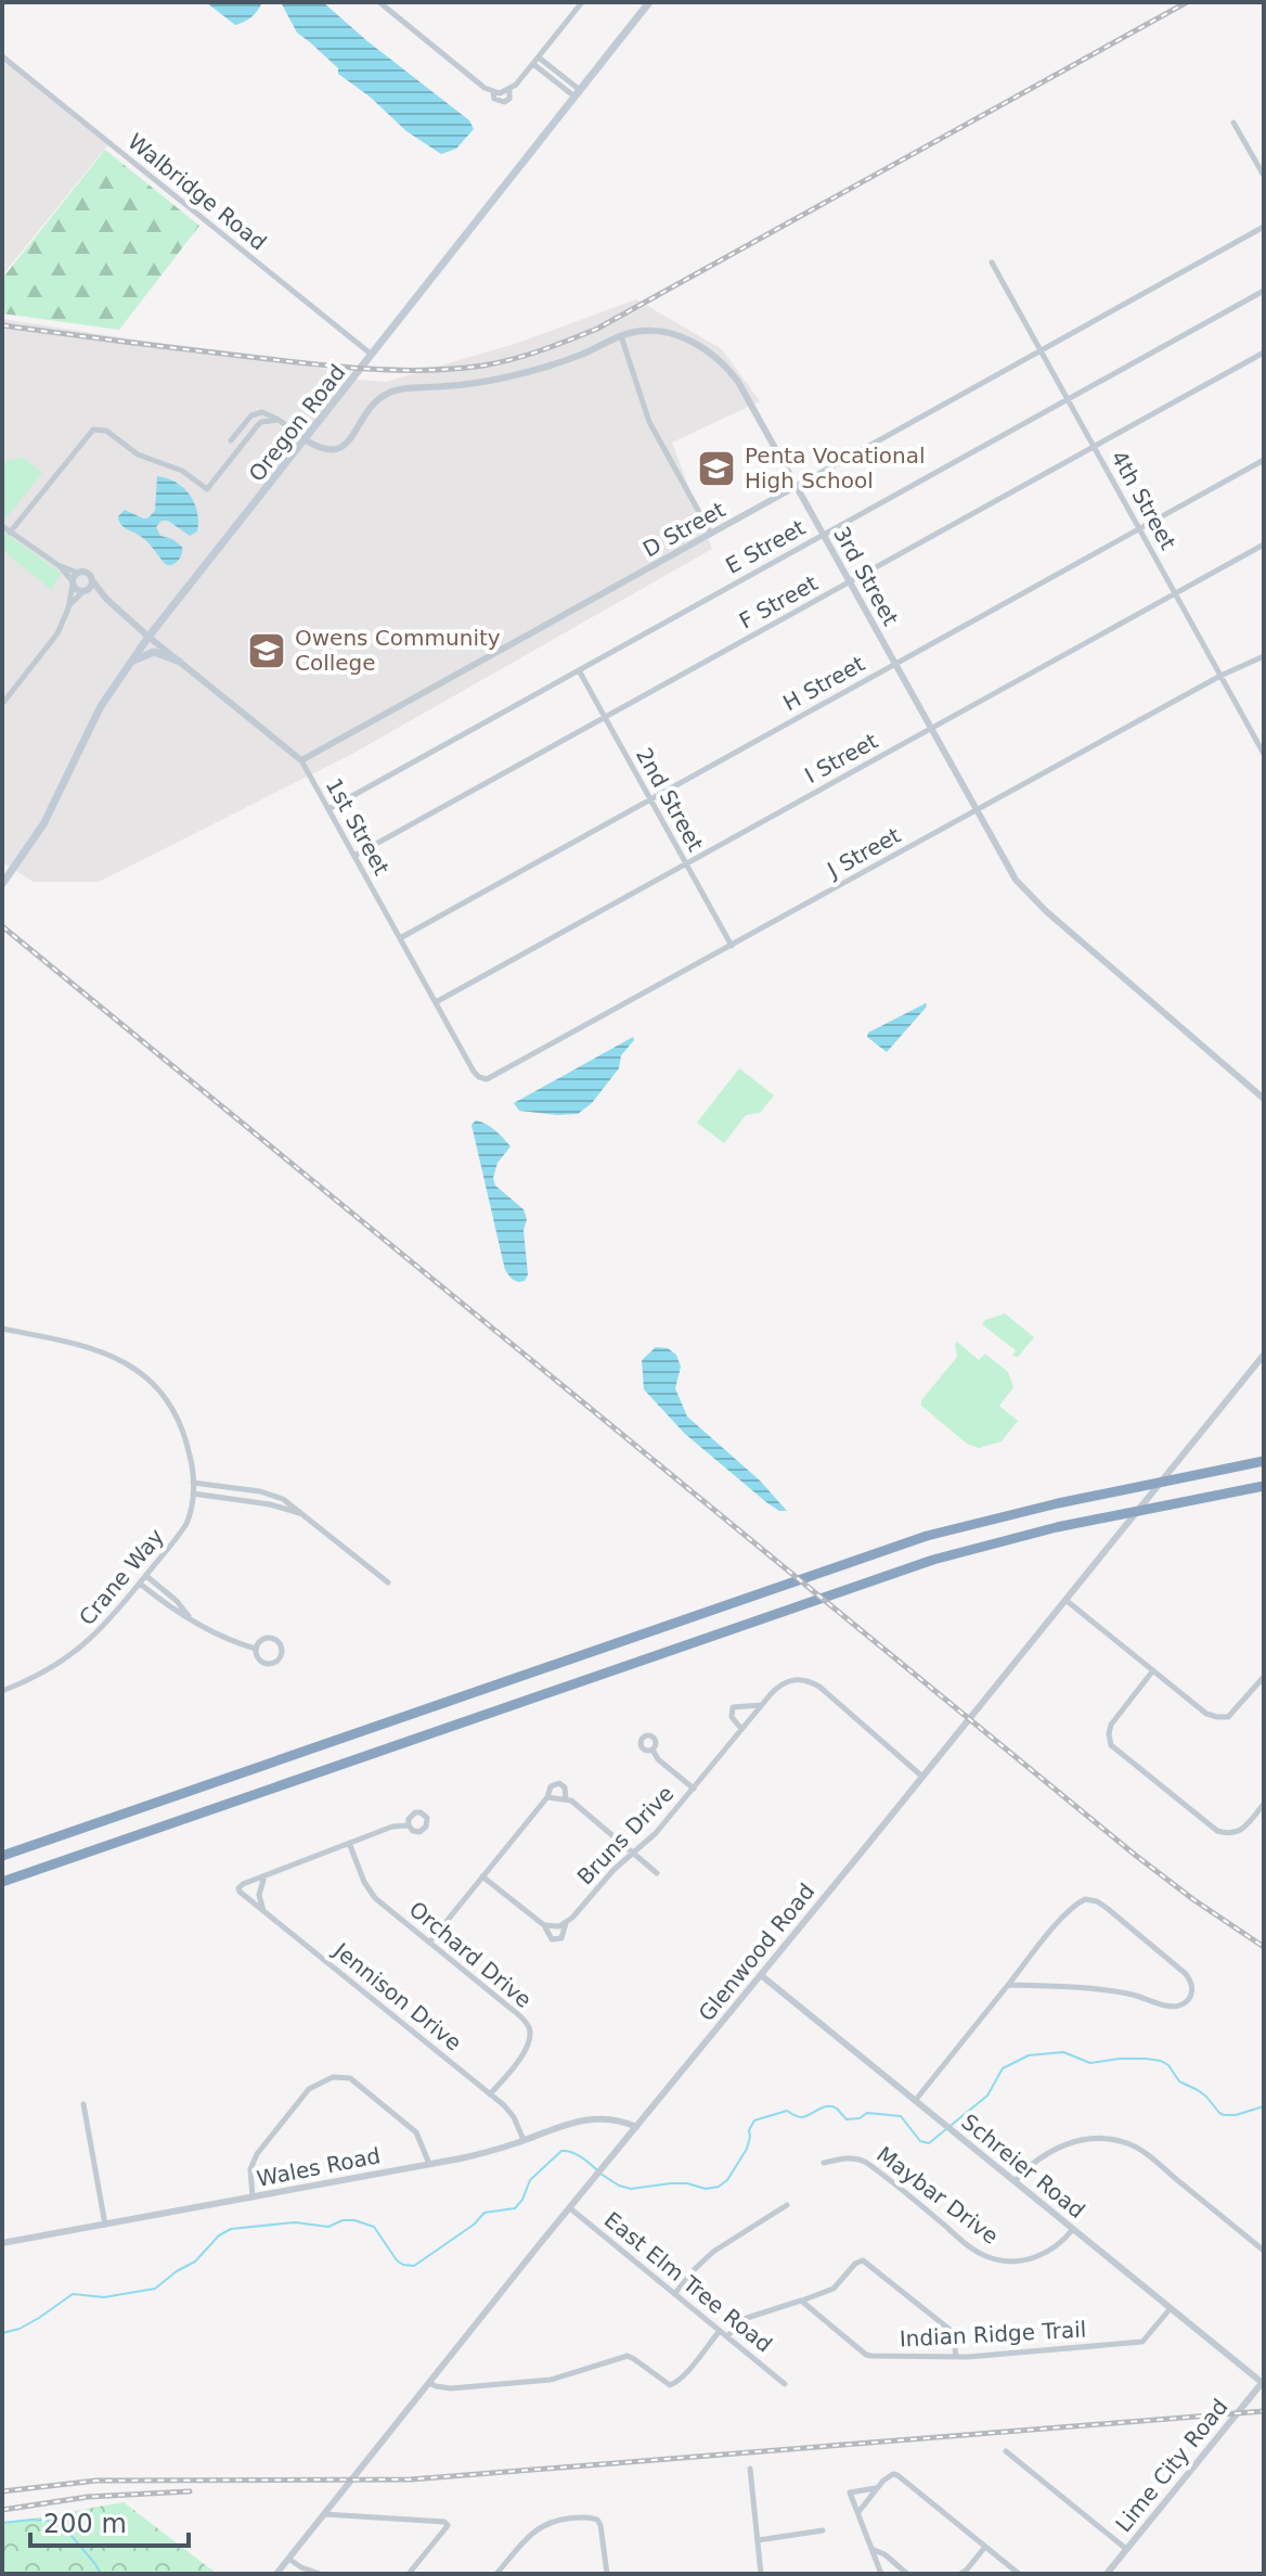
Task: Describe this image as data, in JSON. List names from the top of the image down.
{
  "streets": {
    "main road": ["Oregon Road"],
    "street": [
      "Walbridge Road",
      "4th Street",
      "D Street",
      "E Street",
      "3rd Street",
      "F Street",
      "H Street",
      "I Street",
      "2nd Street",
      "1st Street",
      "J Street",
      "Crane Way",
      "Bruns Drive",
      "Glenwood Road",
      "Orchard Drive",
      "Jennison Drive",
      "Schreier Road",
      "Wales Road",
      "Maybar Drive",
      "East Elm Tree Road",
      "Indian Ridge Trail",
      "Lime City Road"
    ]
  },
  "crossings": [
    ["Walbridge Road", "Oregon Road"],
    ["Oregon Road", "3rd Street"],
    ["Oregon Road", "1st Street"],
    ["4th Street", "D Street"],
    ["4th Street", "E Street"],
    ["4th Street", "F Street"],
    ["4th Street", "H Street"],
    ["4th Street", "I Street"],
    ["4th Street", "J Street"],
    ["D Street", "3rd Street"],
    ["D Street", "1st Street"],
    ["E Street", "3rd Street"],
    ["E Street", "2nd Street"],
    ["E Street", "1st Street"],
    ["3rd Street", "F Street"],
    ["3rd Street", "H Street"],
    ["3rd Street", "I Street"],
    ["3rd Street", "J Street"],
    ["F Street", "2nd Street"],
    ["F Street", "1st Street"],
    ["H Street", "2nd Street"],
    ["H Street", "1st Street"],
    ["I Street", "2nd Street"],
    ["I Street", "1st Street"],
    ["2nd Street", "J Street"],
    ["1st Street", "J Street"],
    ["Bruns Drive", "Glenwood Road"],
    ["Glenwood Road", "Schreier Road"],
    ["Glenwood Road", "Wales Road"],
    ["Glenwood Road", "East Elm Tree Road"],
    ["Orchard Drive", "Jennison Drive"],
    ["Jennison Drive", "Wales Road"],
    ["Schreier Road", "Maybar Drive"],
    ["Schreier Road", "Indian Ridge Trail"],
    ["Schreier Road", "Lime City Road"]
  ],
  "places": {
    "school or university": ["Penta Vocational High School", "Owens Community College"]
  },
  "scale_bar": "200 m"
}
